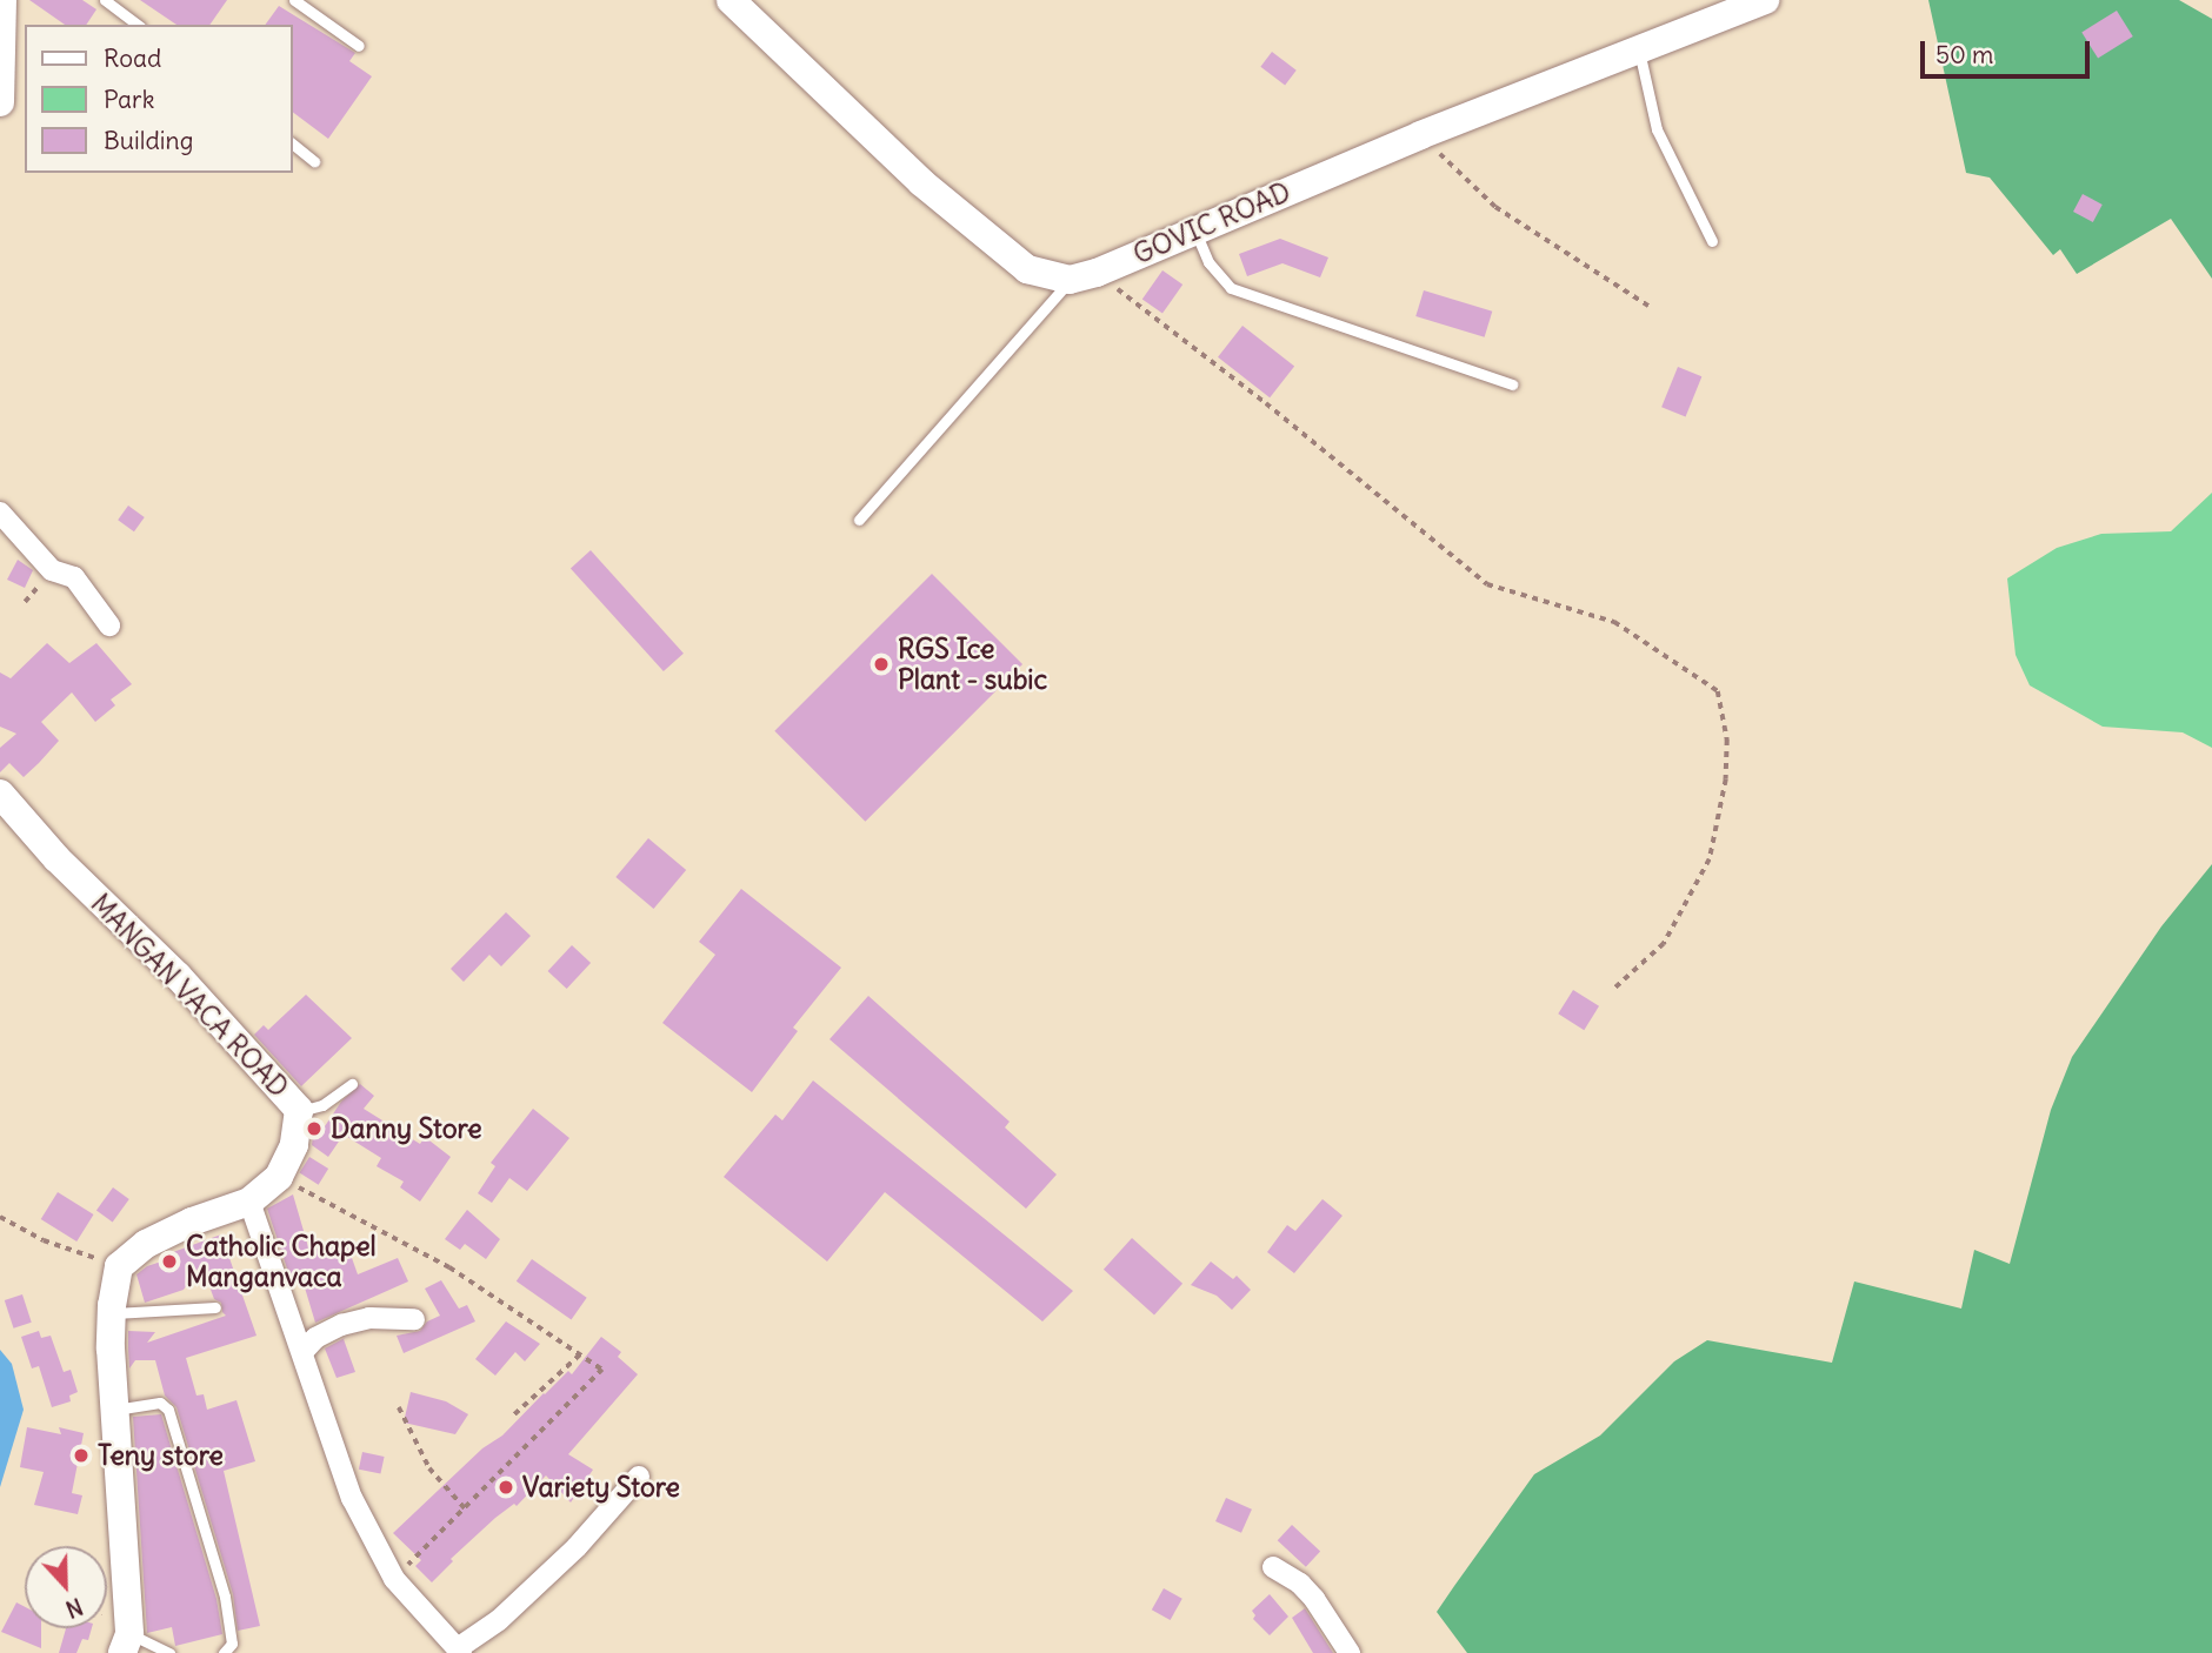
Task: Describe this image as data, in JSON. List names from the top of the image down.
{
  "streets": {
    "street": ["GOVIC ROAD", "MANGAN VACA ROAD"]
  },
  "places": [
    "RGS Ice Plant - subic",
    "Danny Store",
    "Catholic Chapel Manganvaca",
    "Teny store",
    "Variety Store"
  ],
  "legend": ["Road", "Park", "Building"],
  "scale_bar": "50 m",
  "north": "bottom"
}
